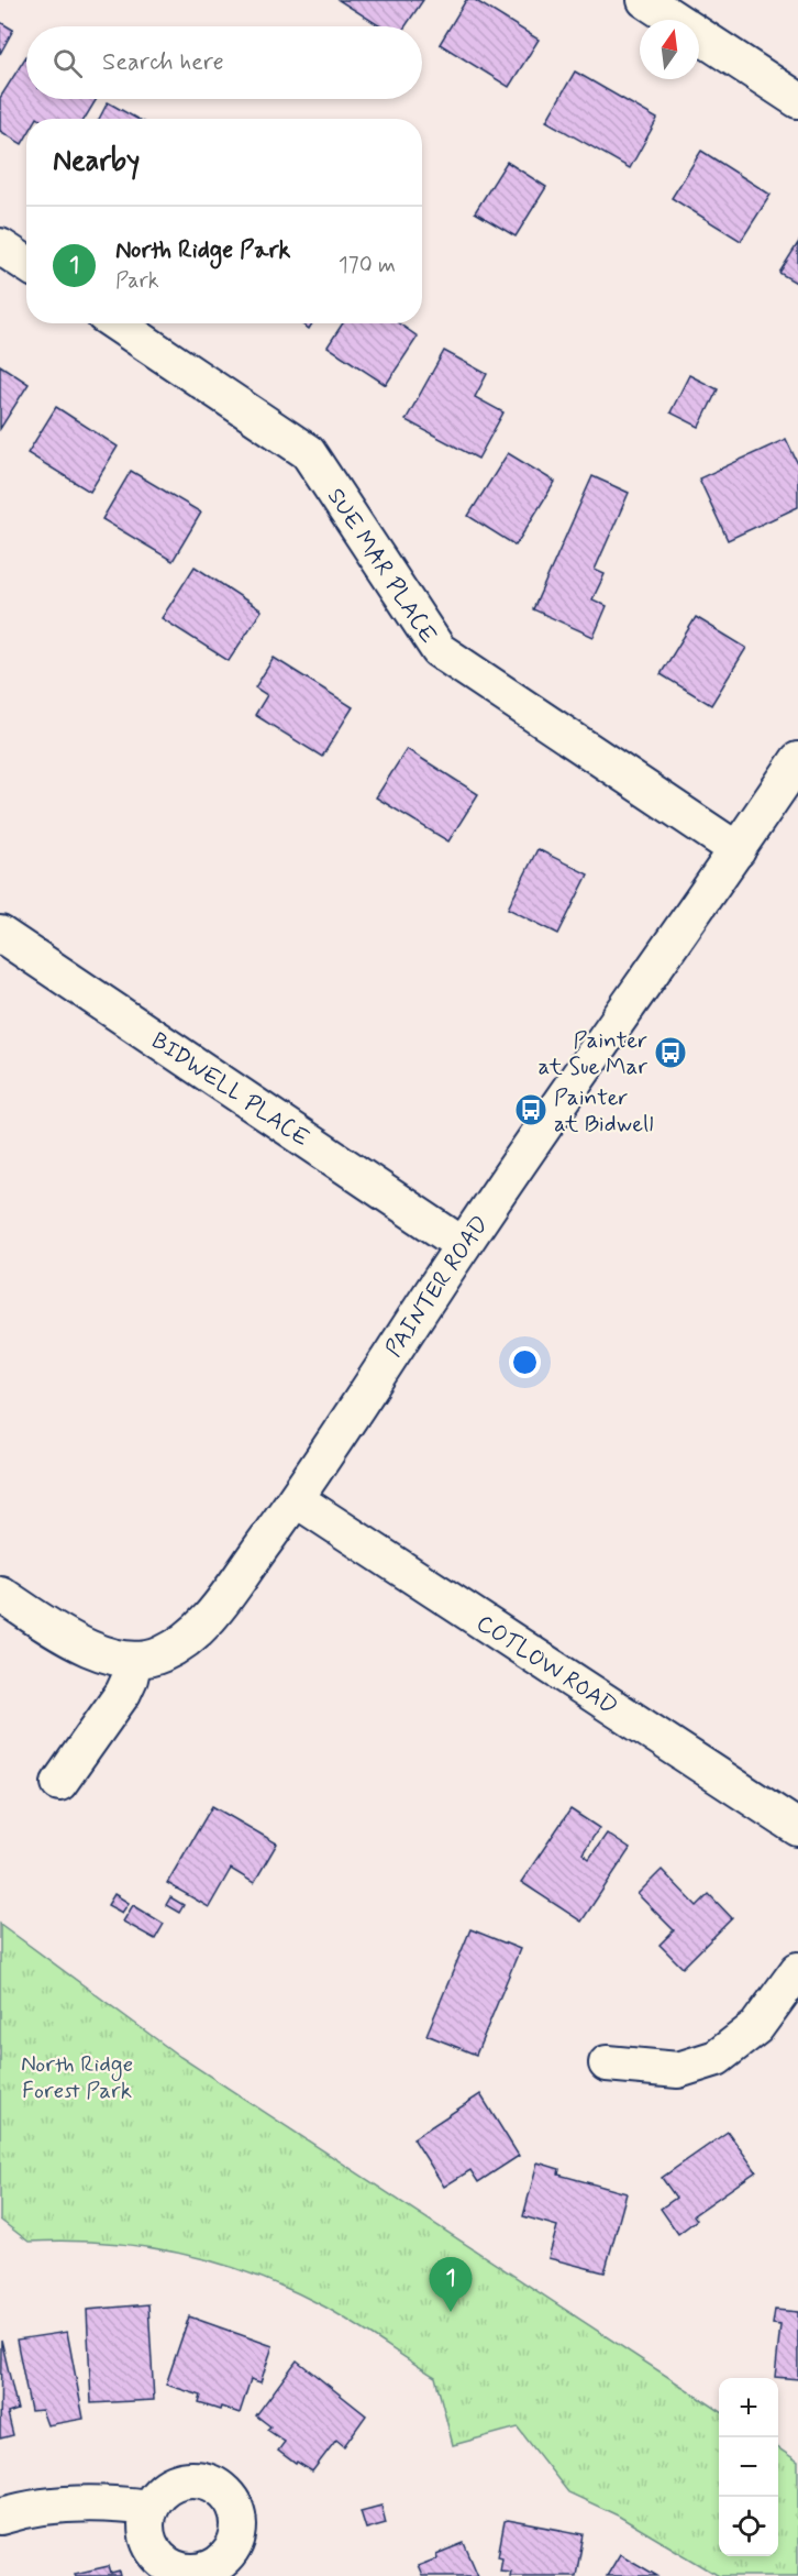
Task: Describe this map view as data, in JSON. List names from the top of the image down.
{
  "streets": {
    "street": [
      "SUE MAR PLACE",
      "BIDWELL PLACE",
      "PAINTER ROAD",
      "COTLOW ROAD"
    ]
  },
  "crossings": [
    ["SUE MAR PLACE", "PAINTER ROAD"],
    ["BIDWELL PLACE", "PAINTER ROAD"],
    ["PAINTER ROAD", "COTLOW ROAD"]
  ],
  "parks": ["North Ridge Forest Park"],
  "places": {
    "bus stop": ["Painter at Sue Mar", "Painter at Bidwell"]
  },
  "north": "top",
  "page": {
    "search": "Search here",
    "heading": "Nearby",
    "list": [
      {
        "mark": "1",
        "name": "North Ridge Park",
        "note": "Park",
        "value": "170 m"
      }
    ],
    "pins": "1",
    "map_buttons": ["+", "−"]
  }
}
